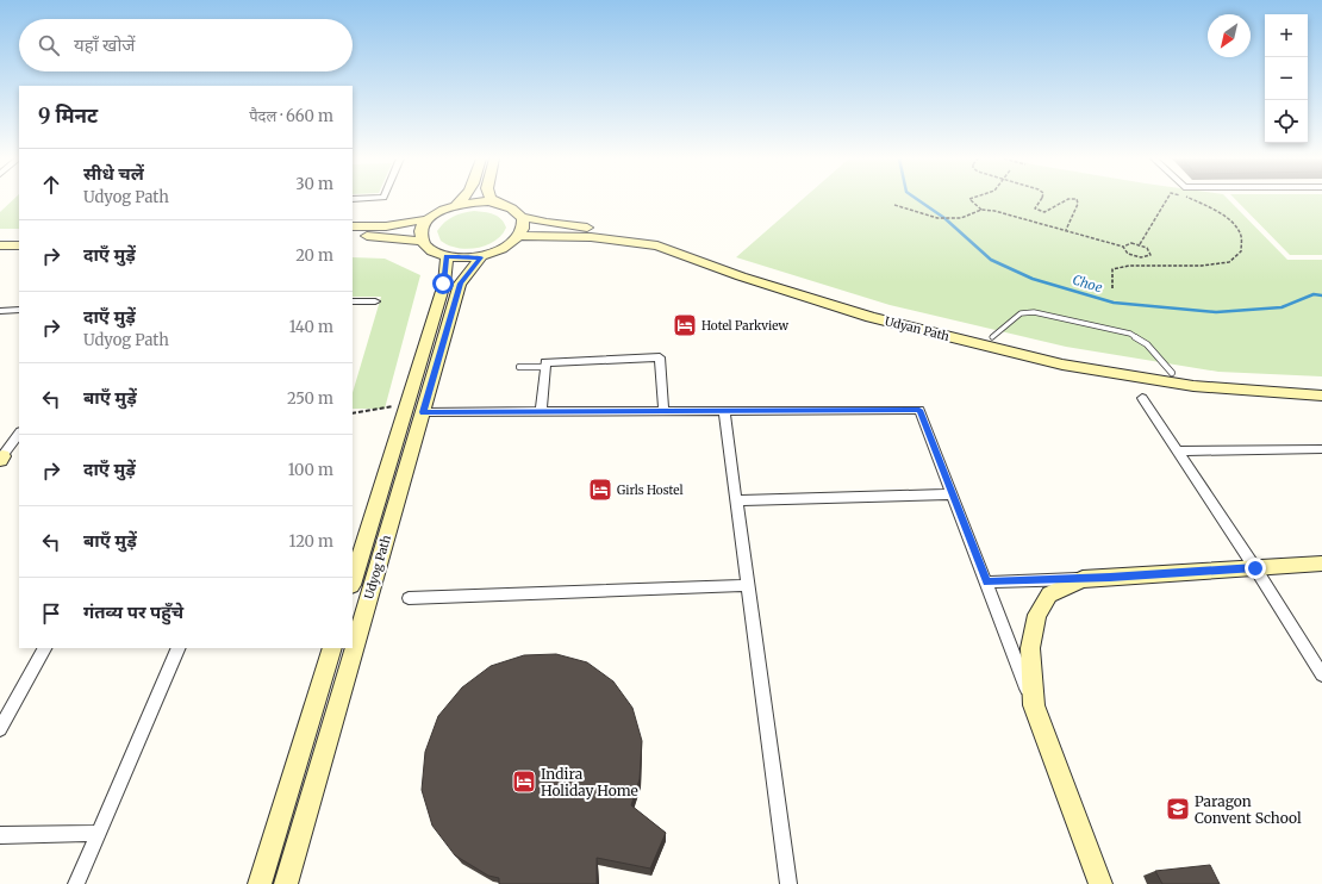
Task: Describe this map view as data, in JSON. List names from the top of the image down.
{
  "streets": {
    "main road": ["Udyan Path", "Udyog Path"]
  },
  "crossings": [
    ["Udyan Path", "Udyog Path"]
  ],
  "water": ["Choe"],
  "places": {
    "hotel": ["Hotel Parkview", "Girls Hostel", "Indira Holiday Home"],
    "school or university": ["Paragon Convent School"]
  },
  "north": "bottom left",
  "page": {
    "map_buttons": ["+", "−"],
    "search": "यहाँ खोजें",
    "heading": ["9 मिनट", "पैदल · 660 m"],
    "list": [
      ["सीधे चलें", "Udyog Path", "30 m"],
      ["दाएँ मुड़ें", "20 m"],
      ["दाएँ मुड़ें", "Udyog Path", "140 m"],
      ["बाएँ मुड़ें", "250 m"],
      ["दाएँ मुड़ें", "100 m"],
      ["बाएँ मुड़ें", "120 m"],
      "गंतव्य पर पहुँचे"
    ]
  }
}
